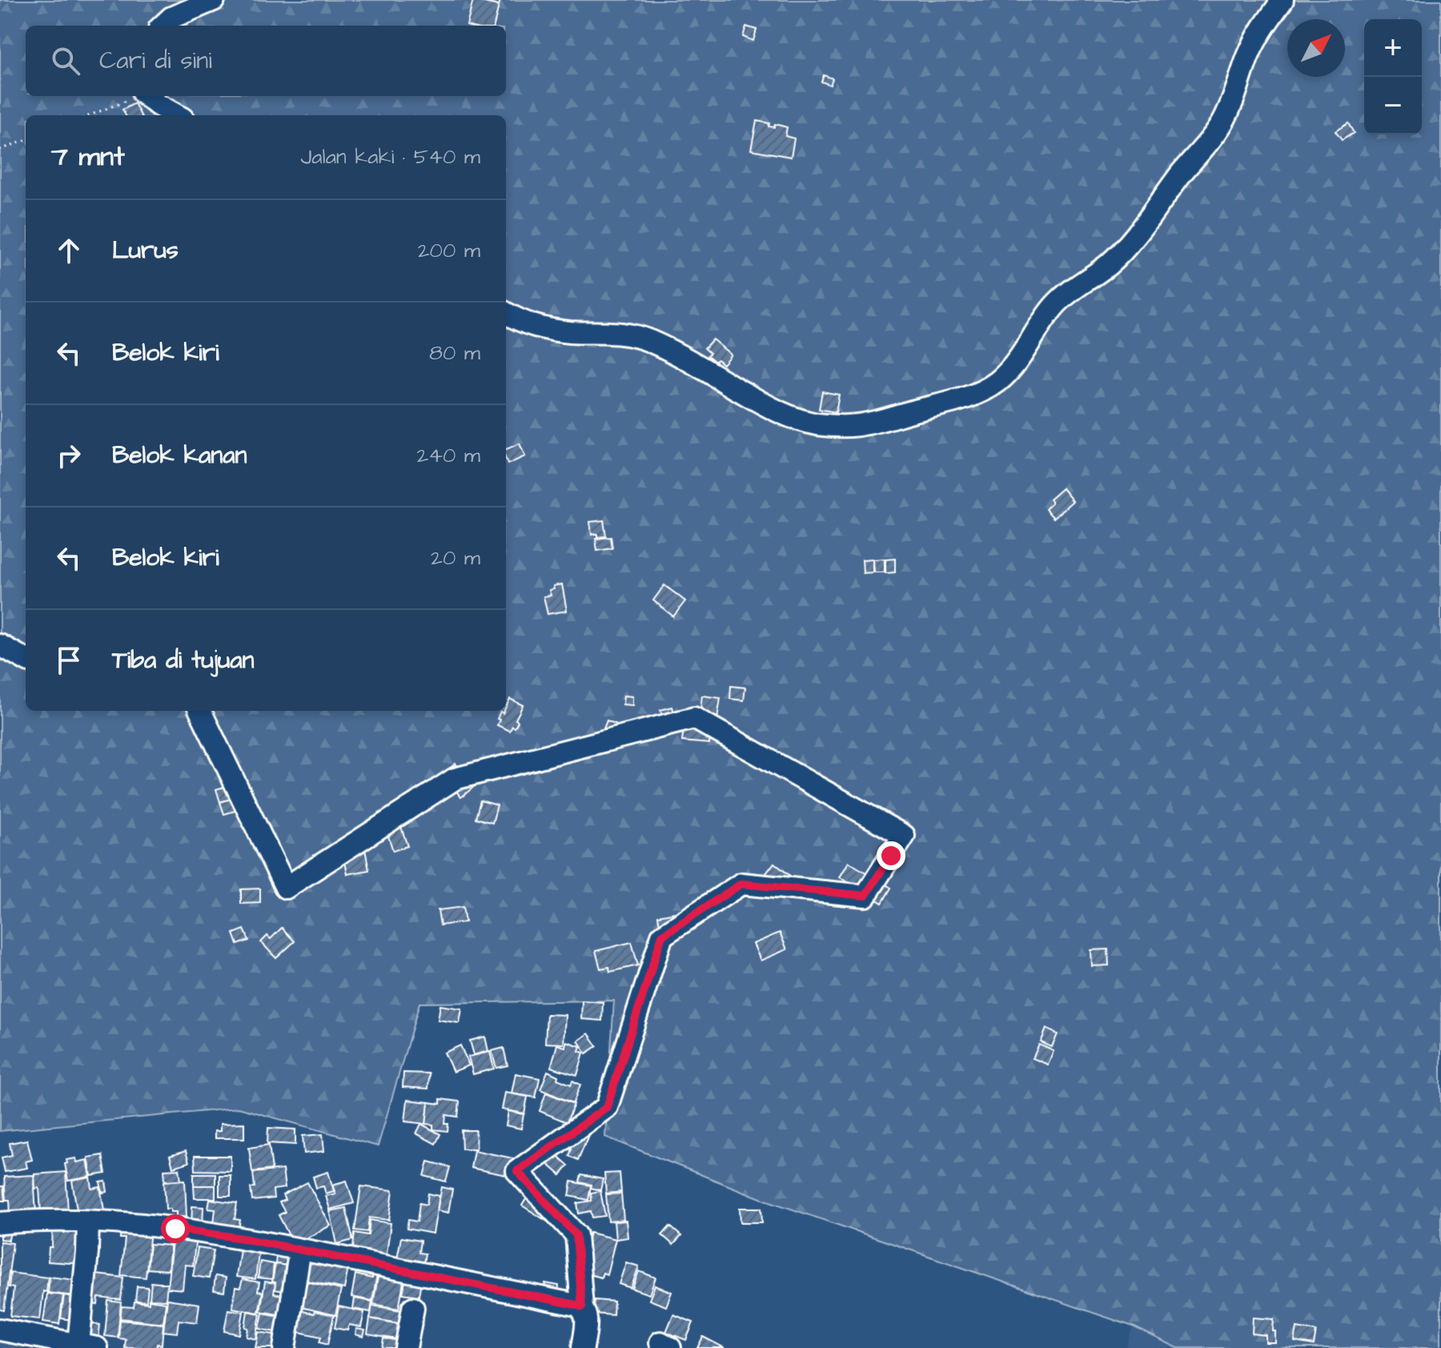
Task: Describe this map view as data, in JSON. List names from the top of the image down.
{
  "north": "top right",
  "page": {
    "map_buttons": ["+", "−"],
    "search": "Cari di sini",
    "heading": ["7 mnt", "Jalan kaki · 540 m"],
    "list": [
      ["Lurus", "200 m"],
      ["Belok kiri", "80 m"],
      ["Belok kanan", "240 m"],
      ["Belok kiri", "20 m"],
      "Tiba di tujuan"
    ]
  }
}
